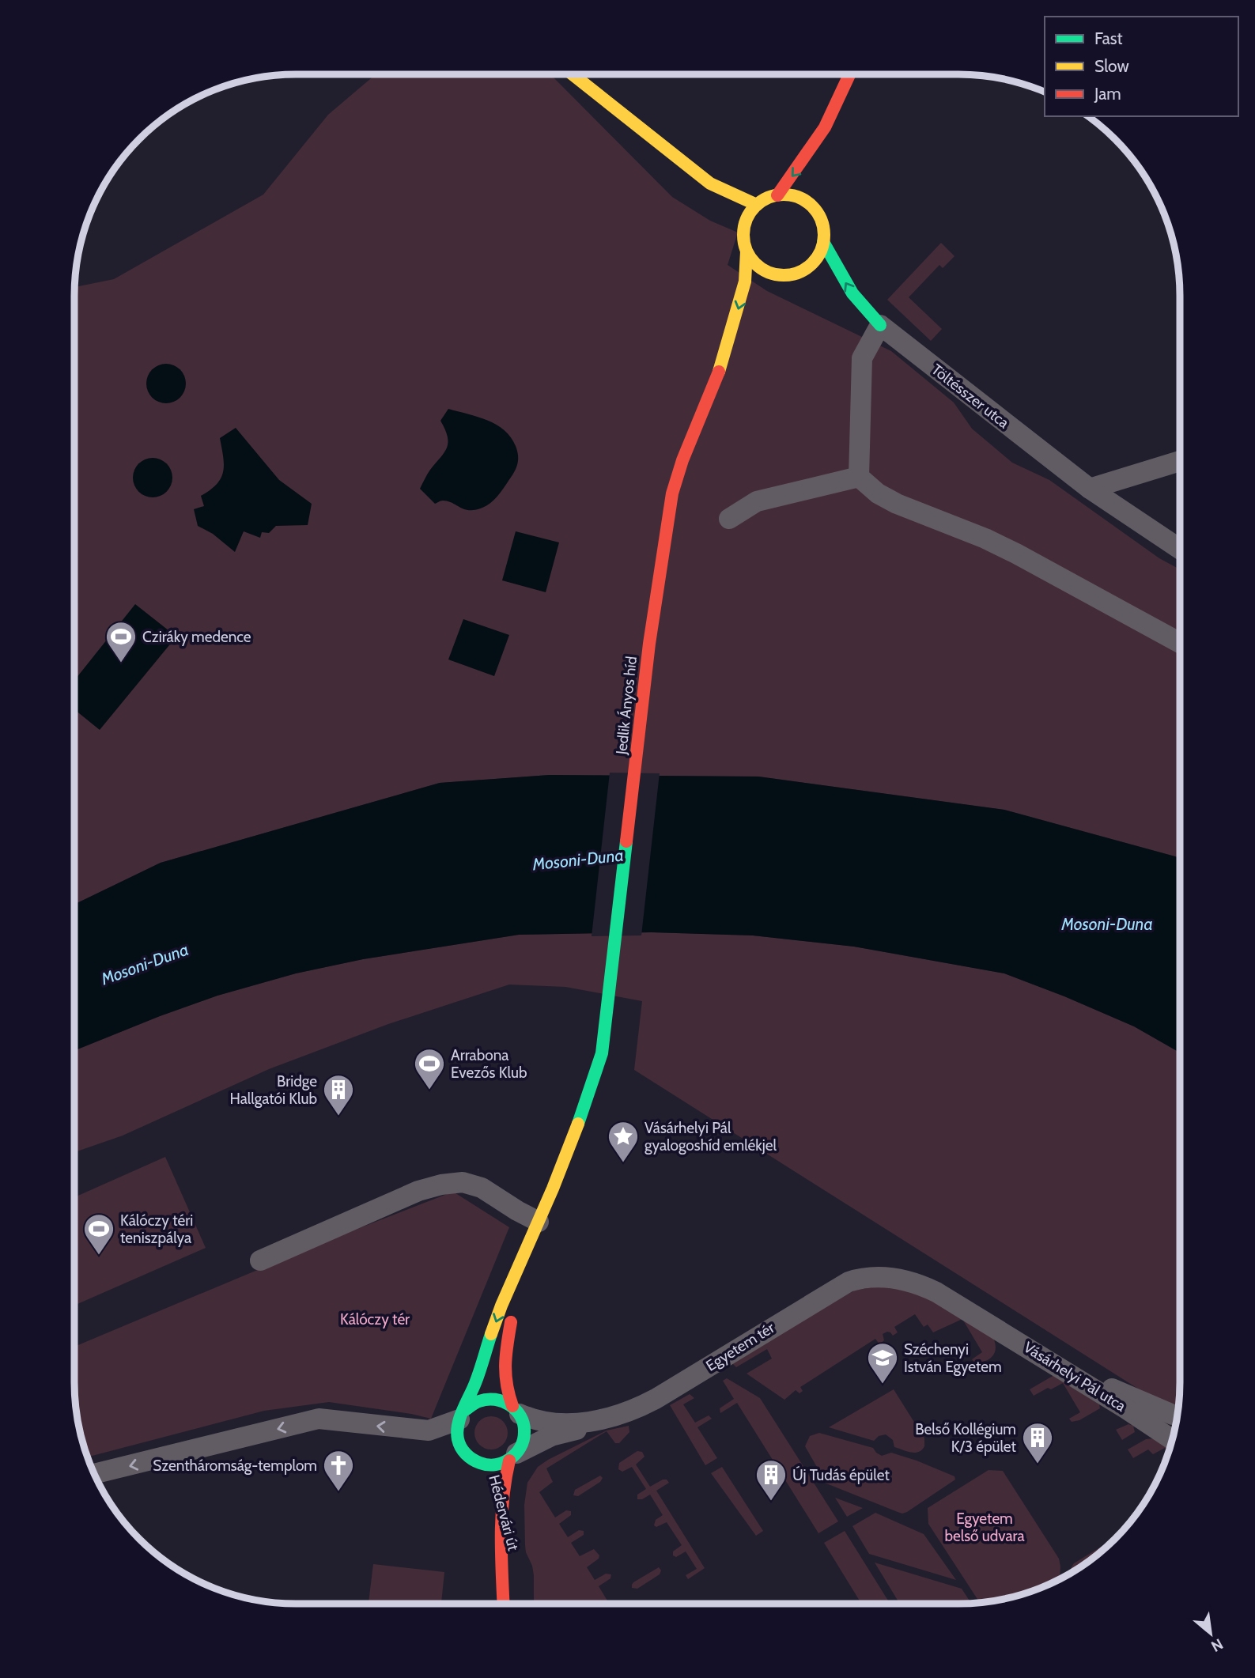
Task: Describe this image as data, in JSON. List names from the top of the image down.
{
  "streets": {
    "street": [
      "Töltésszer utca",
      "Jedlik Ányos híd",
      "Egyetem tér",
      "Vásárhelyi Pál utca",
      "Hédervári út"
    ]
  },
  "crossings": [
    ["Egyetem tér", "Vásárhelyi Pál utca"],
    ["Egyetem tér", "Hédervári út"]
  ],
  "water": ["Mosoni-Duna"],
  "parks": ["Kálóczy tér", "Egyetem belső udvara"],
  "places": {
    "sports": ["Cziráky medence", "Arrabona Evezős Klub", "Kálóczy téri teniszpálya"],
    "building": ["Bridge Hallgatói Klub", "Belső Kollégium K/3 épület", "Új Tudás épület"],
    "place": ["Vásárhelyi Pál gyalogoshíd emlékjel"],
    "school or university": ["Széchenyi István Egyetem"],
    "church": ["Szentháromság-templom"]
  },
  "legend": ["Fast", "Slow", "Jam"],
  "north": "bottom right"
}
